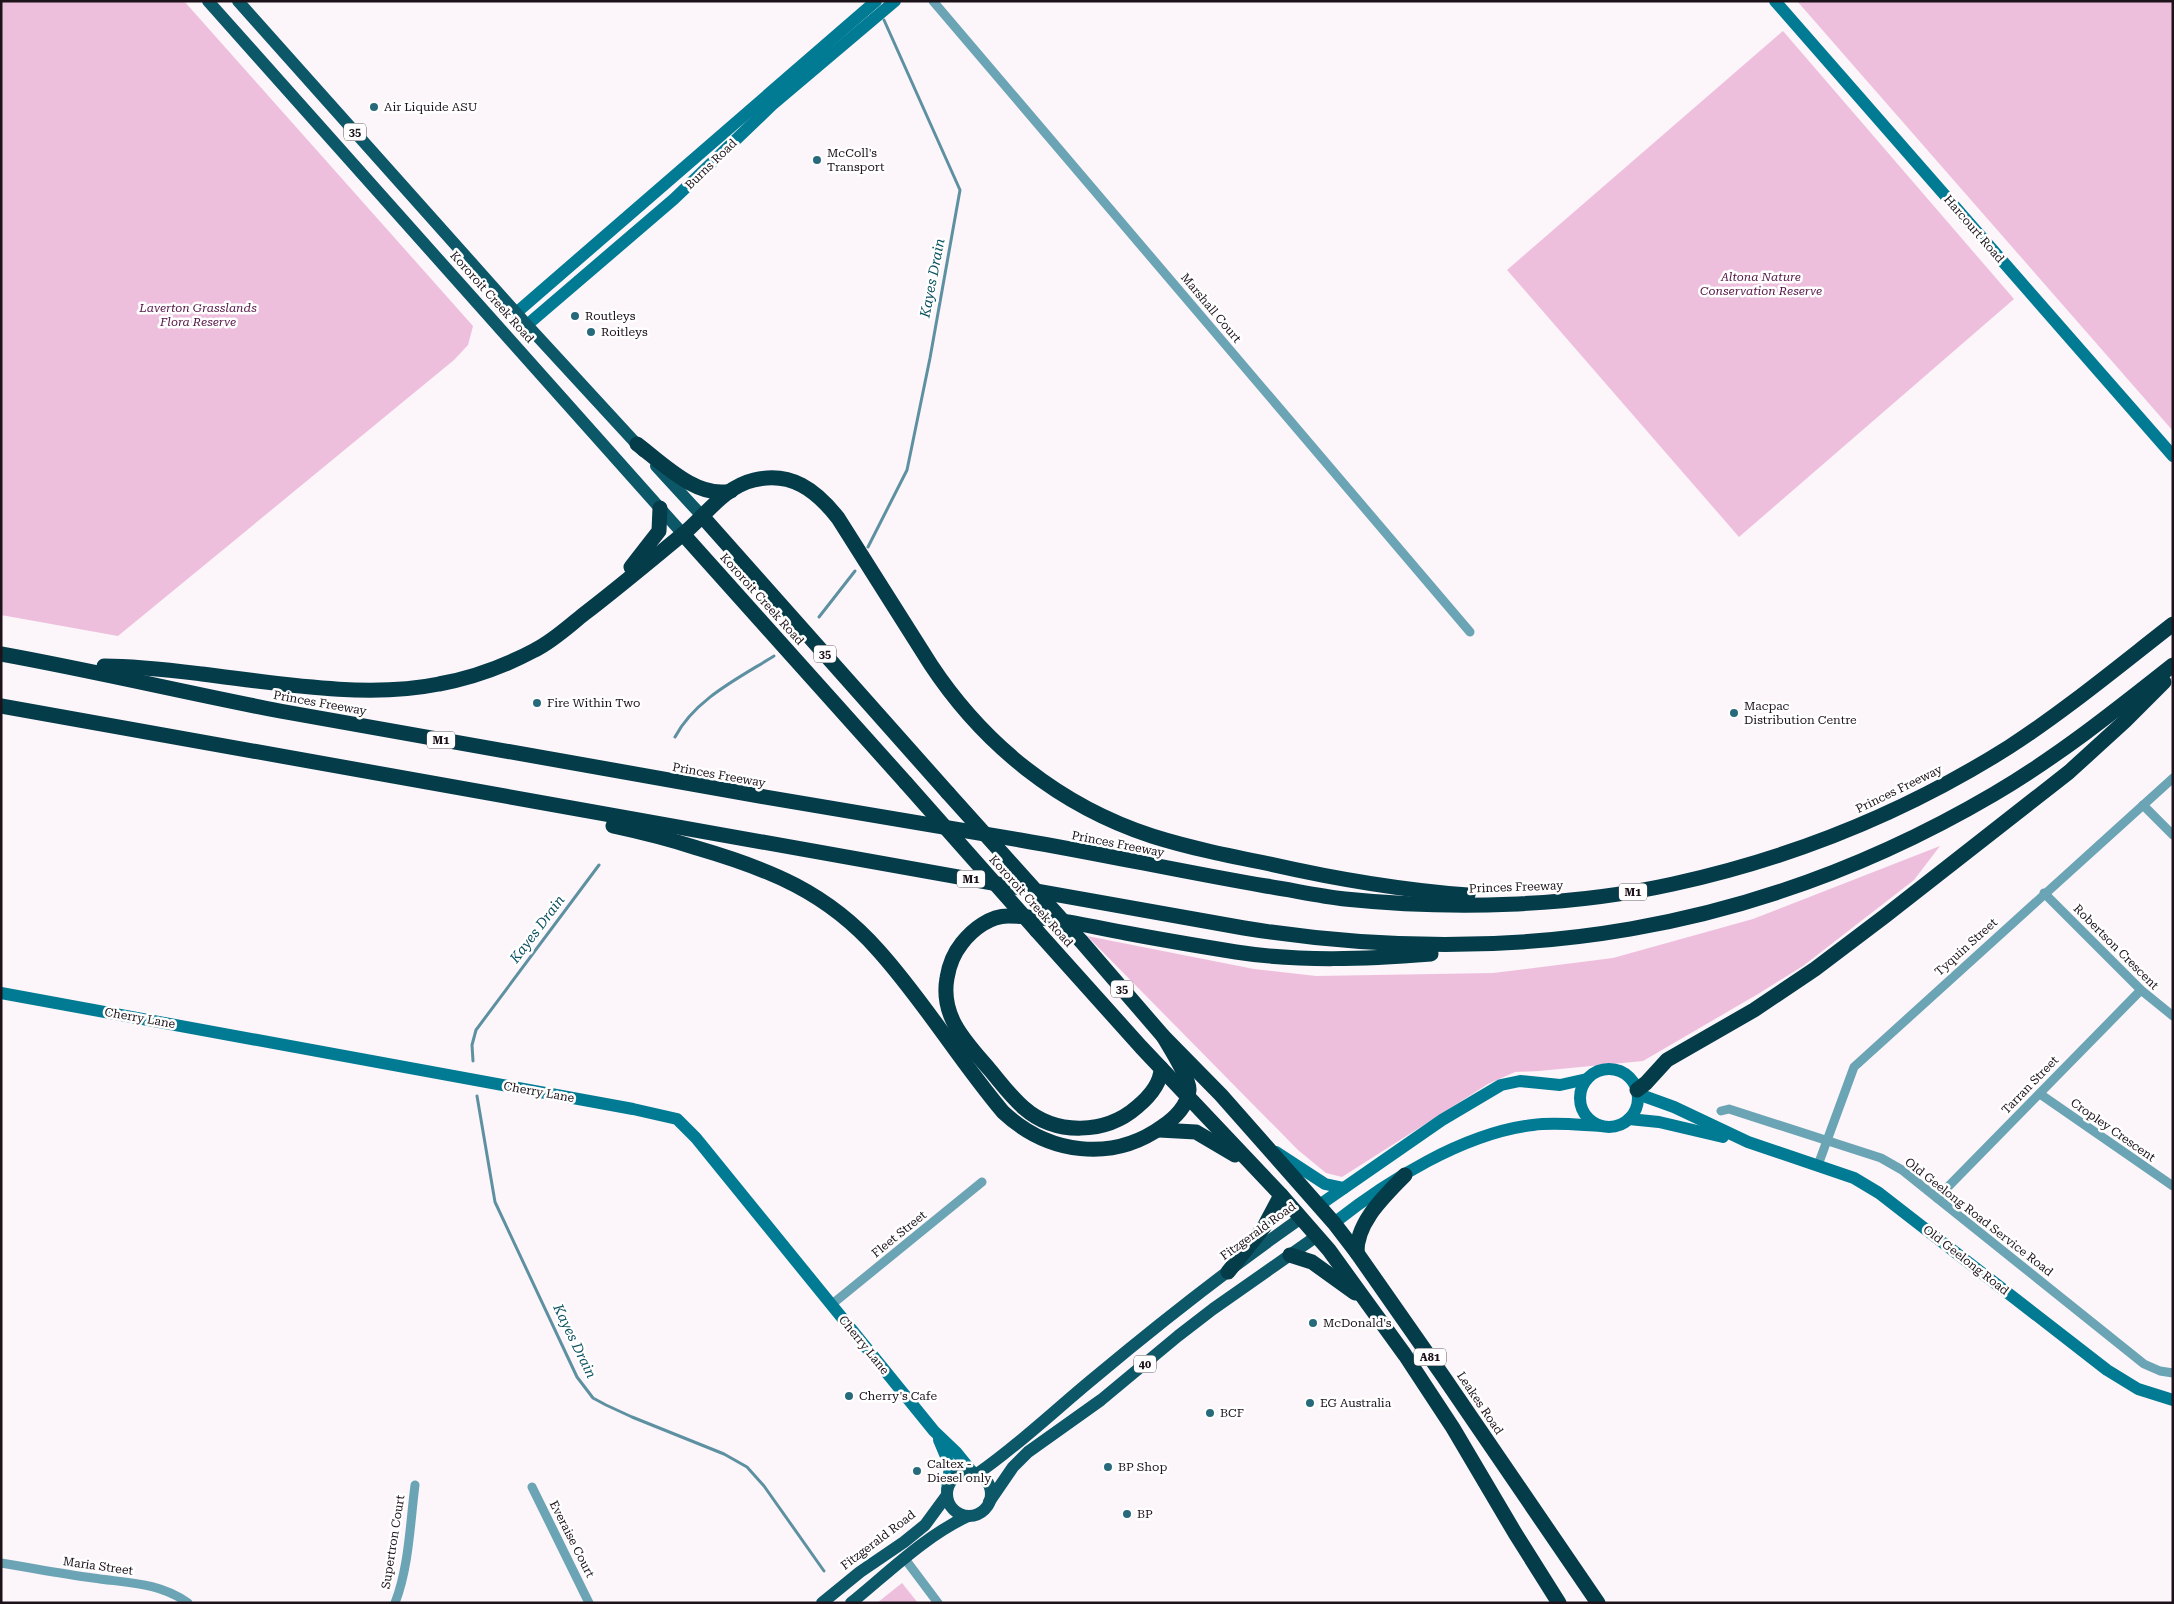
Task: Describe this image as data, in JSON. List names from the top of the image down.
{
  "streets": {
    "highway": [
      "35",
      "Kororoit Creek Road",
      "Princes Freeway",
      "M1",
      "Fitzgerald Road",
      "A81",
      "Leakes Road"
    ],
    "main road": ["40"],
    "street": [
      "Burns Road",
      "Harcourt Road",
      "Marshall Court",
      "Tyquin Street",
      "Robertson Crescent",
      "Cherry Lane",
      "Tarran Street",
      "Cropley Crescent",
      "Old Geelong Road Service Road",
      "Fleet Street",
      "Old Geelong Road",
      "Everaise Court",
      "Supertron Court",
      "Maria Street"
    ]
  },
  "crossings": [
    ["Burns Road", "Kororoit Creek Road"],
    ["Kororoit Creek Road", "Fitzgerald Road"],
    ["Kororoit Creek Road", "A81"],
    ["Kororoit Creek Road", "40"],
    ["Kororoit Creek Road", "Leakes Road"],
    ["Tyquin Street", "Robertson Crescent"],
    ["Tyquin Street", "Old Geelong Road Service Road"],
    ["Tyquin Street", "Old Geelong Road"],
    ["Robertson Crescent", "Tarran Street"],
    ["Cherry Lane", "Fitzgerald Road"],
    ["Cherry Lane", "Fleet Street"],
    ["Cherry Lane", "40"],
    ["Tarran Street", "Cropley Crescent"],
    ["Tarran Street", "Old Geelong Road Service Road"],
    ["Fitzgerald Road", "Old Geelong Road"],
    ["Fitzgerald Road", "40"],
    ["A81", "40"]
  ],
  "water": ["Kayes Drain"],
  "parks": ["Altona Nature Conservation Reserve", "Laverton Grasslands Flora Reserve"],
  "places": [
    "Air Liquide ASU",
    "McColl's Transport",
    "Routleys",
    "Roitleys",
    "Fire Within Two",
    "Macpac Distribution Centre",
    "McDonald's",
    "Cherry's Cafe",
    "EG Australia",
    "BCF",
    "BP Shop",
    "Caltex - Diesel only",
    "BP"
  ]
}
